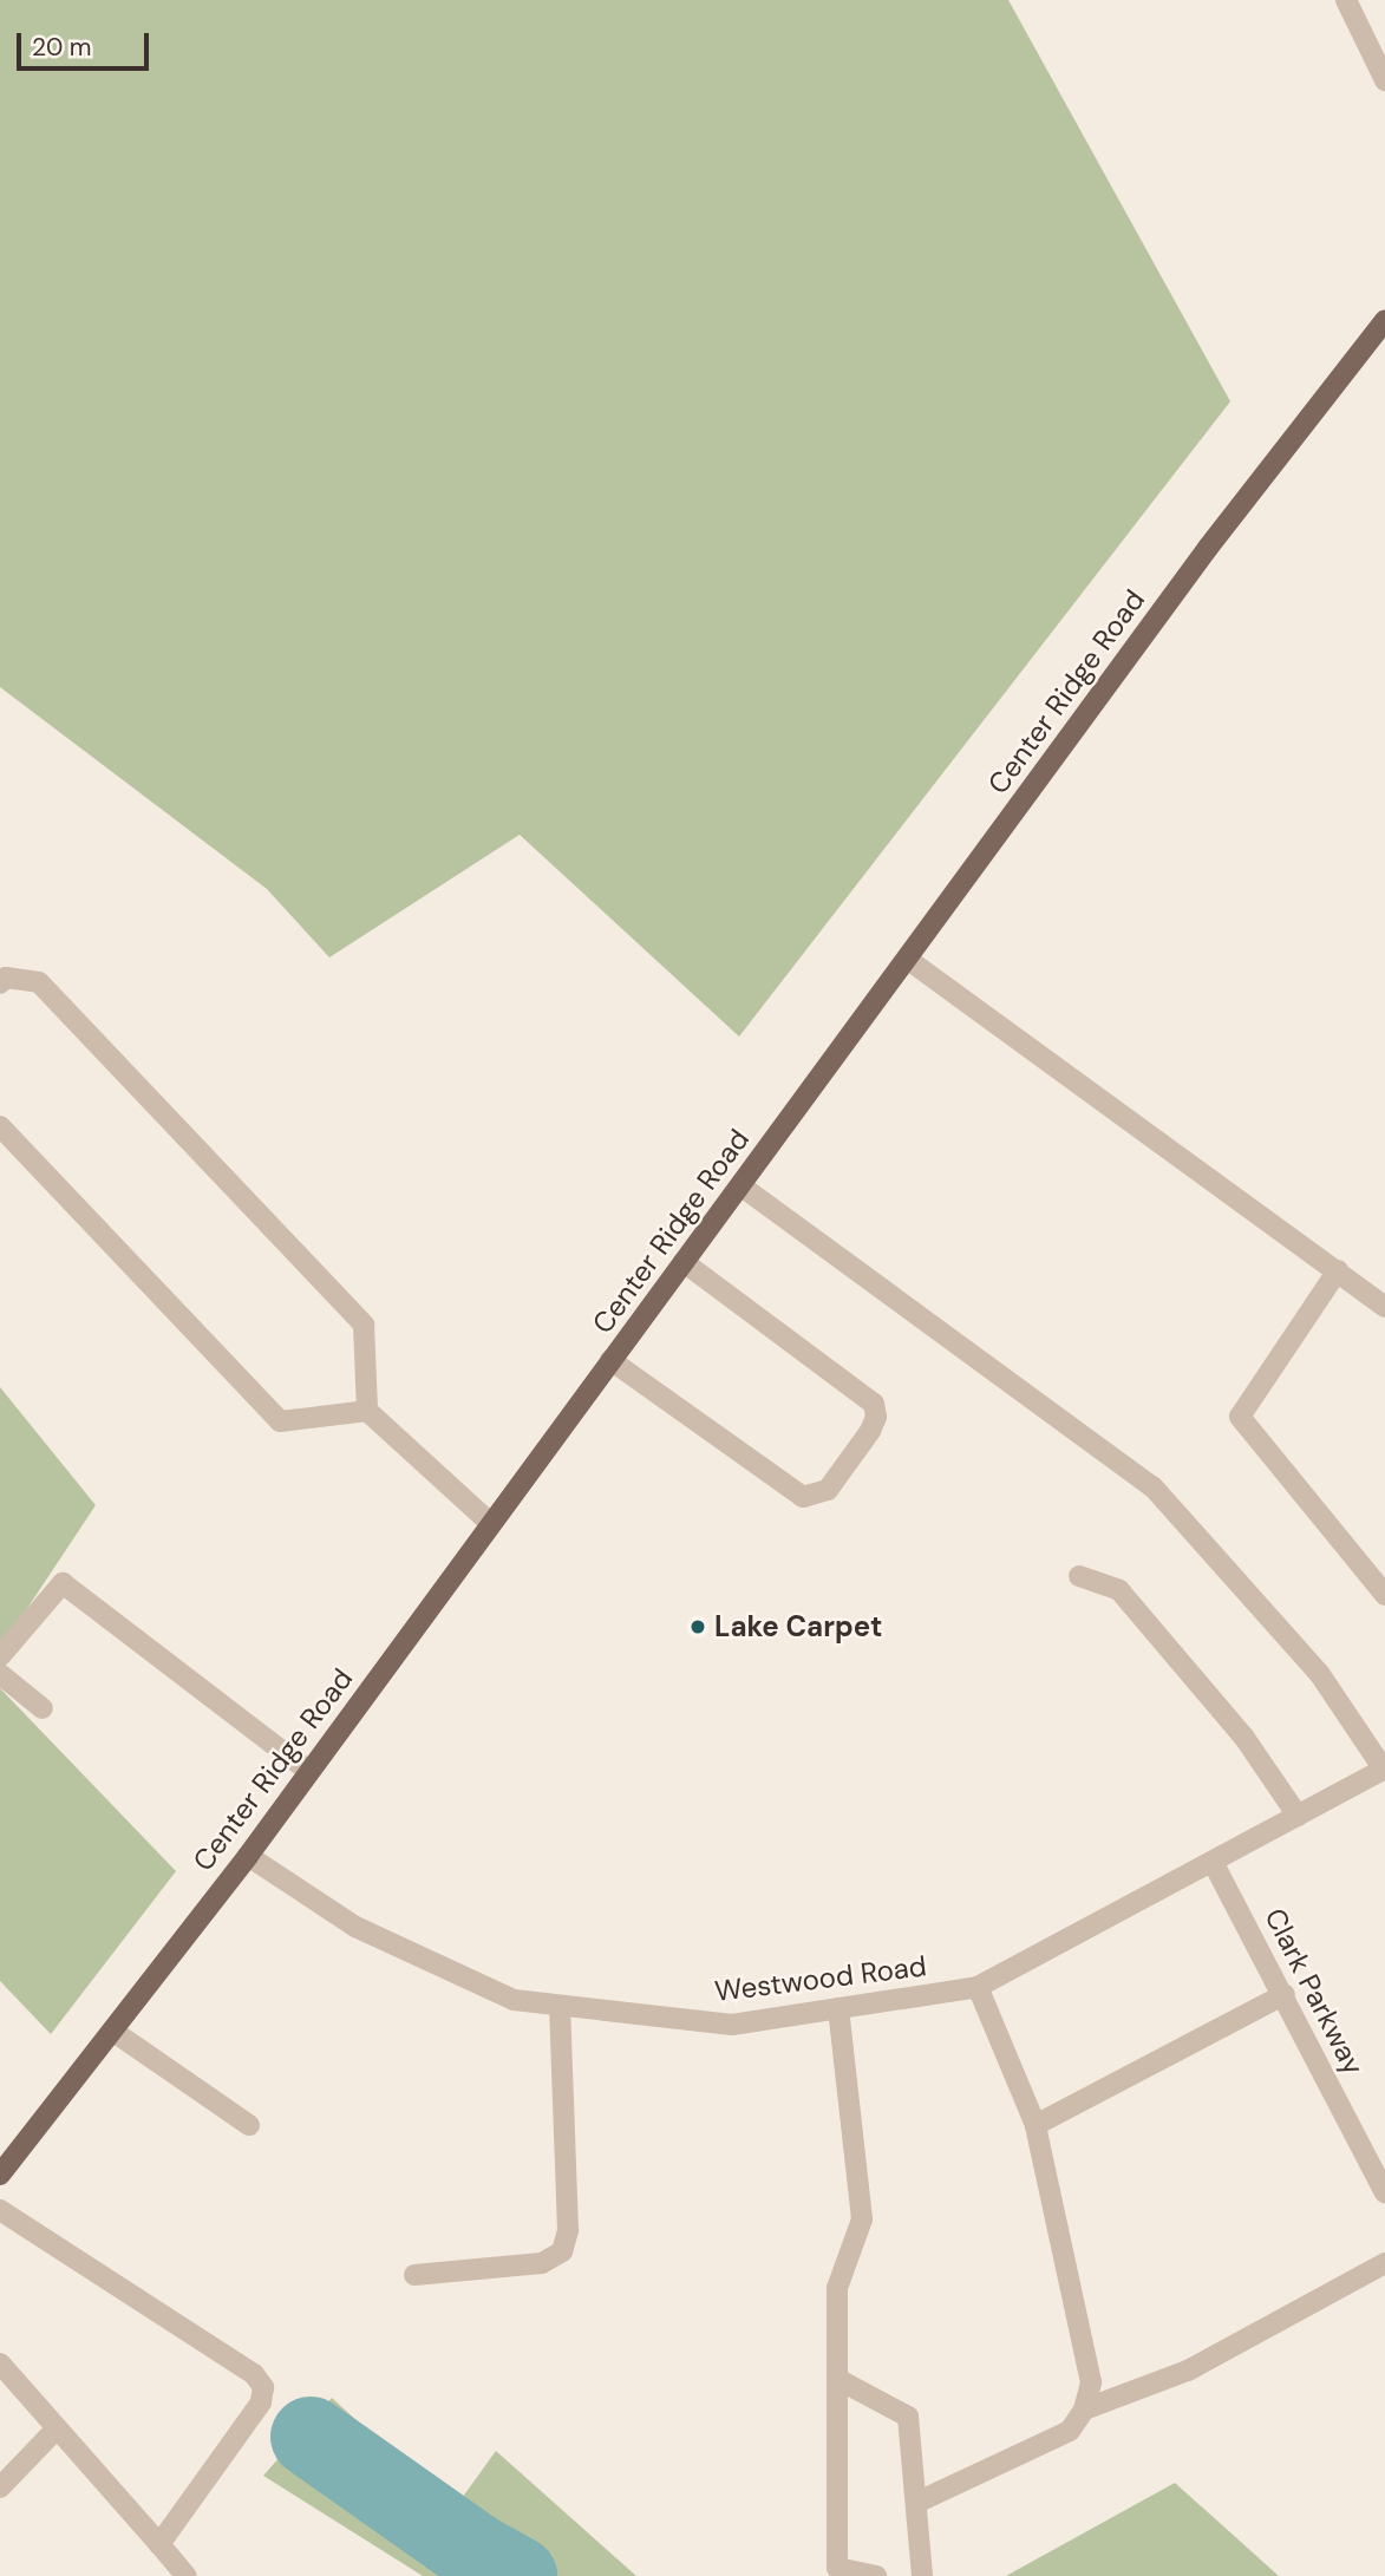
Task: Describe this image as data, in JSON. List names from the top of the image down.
{
  "streets": {
    "main road": ["Center Ridge Road"],
    "street": ["Westwood Road", "Clark Parkway"]
  },
  "crossings": [
    ["Center Ridge Road", "Westwood Road"],
    ["Westwood Road", "Clark Parkway"]
  ],
  "places": ["Lake Carpet"],
  "scale_bar": "20 m"
}
